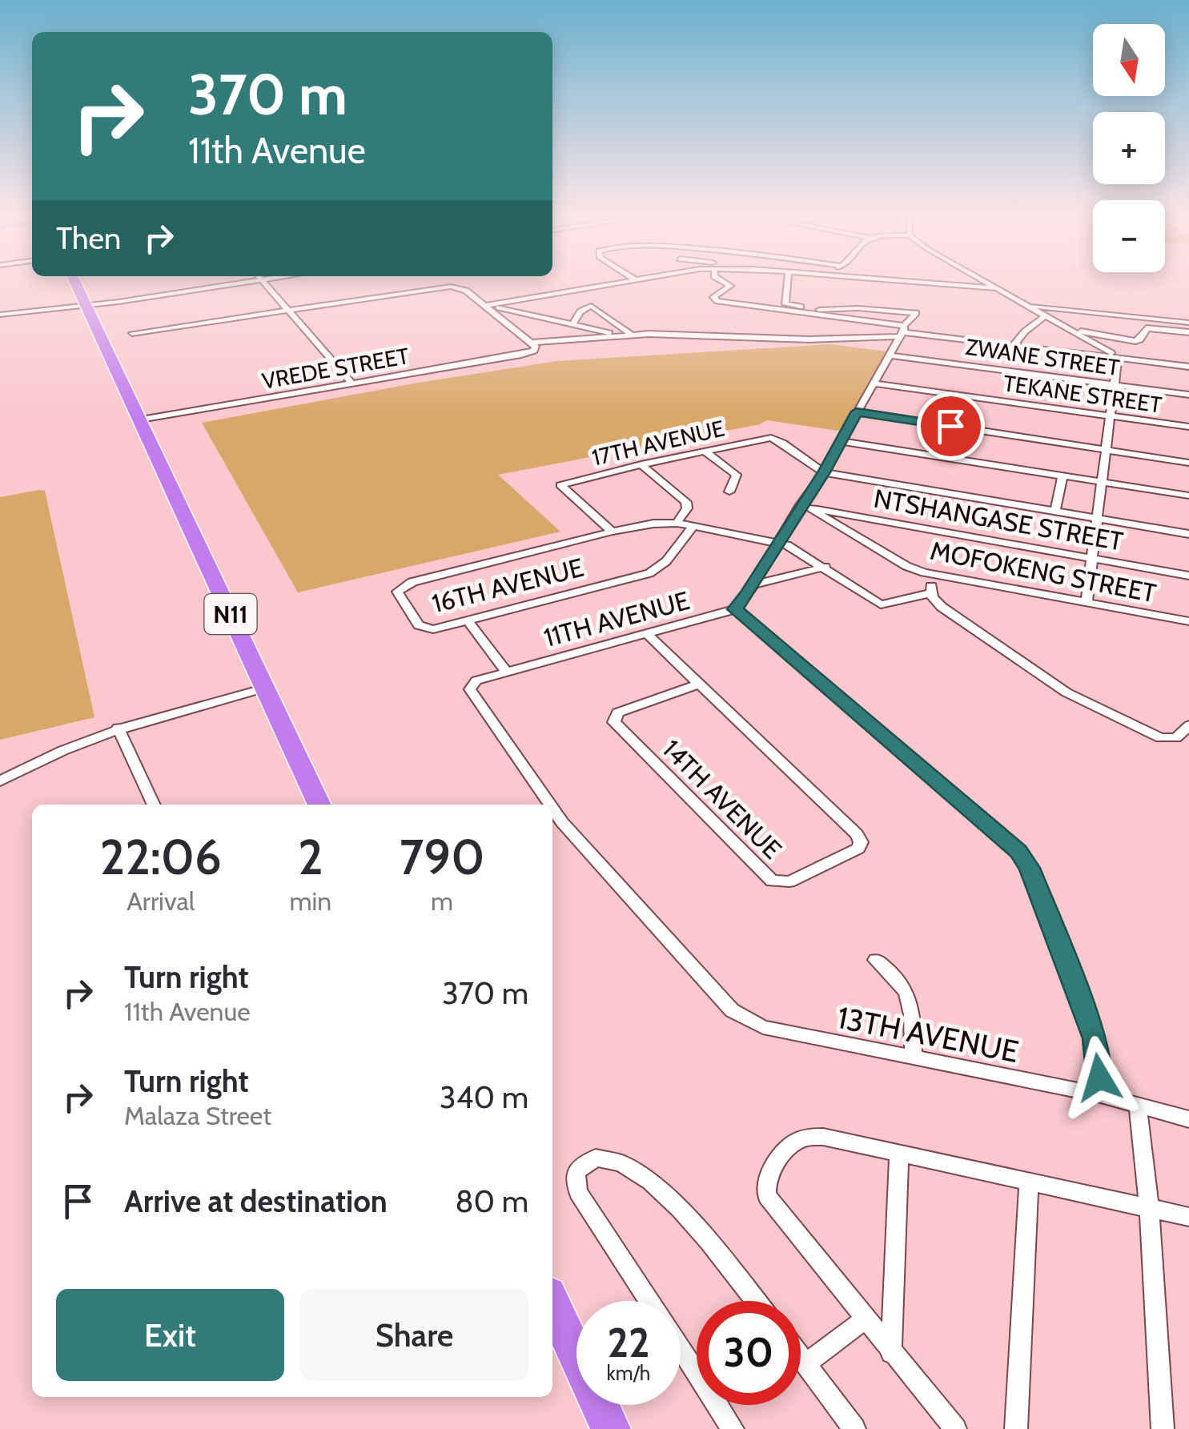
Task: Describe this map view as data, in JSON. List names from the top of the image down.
{
  "streets": {
    "highway": ["N11"],
    "street": [
      "ZWANE STREET",
      "VREDE STREET",
      "TEKANE STREET",
      "17TH AVENUE",
      "NTSHANGASE STREET",
      "MOFOKENG STREET",
      "16TH AVENUE",
      "11TH AVENUE",
      "14TH AVENUE",
      "13TH AVENUE"
    ]
  },
  "crossings": [
    ["VREDE STREET", "N11"],
    ["17TH AVENUE", "16TH AVENUE"],
    ["NTSHANGASE STREET", "MOFOKENG STREET"],
    ["11TH AVENUE", "14TH AVENUE"],
    ["11TH AVENUE", "13TH AVENUE"]
  ],
  "north": "bottom",
  "page": {
    "map_buttons": ["+", "−"],
    "turn": ["370 m", "11th Avenue"],
    "then": "Then",
    "eta": [
      "22:06",
      "Arrival",
      "2",
      "min",
      "790",
      "m"
    ],
    "list": [
      {
        "name": "Turn right",
        "note": "11th Avenue",
        "value": "370 m"
      },
      {
        "name": "Turn right",
        "note": "Malaza Street",
        "value": "340 m"
      },
      {
        "name": "Arrive at destination",
        "value": "80 m"
      }
    ],
    "buttons": ["Exit", "Share"],
    "speed": "22 km/h",
    "limit": "30"
  }
}
